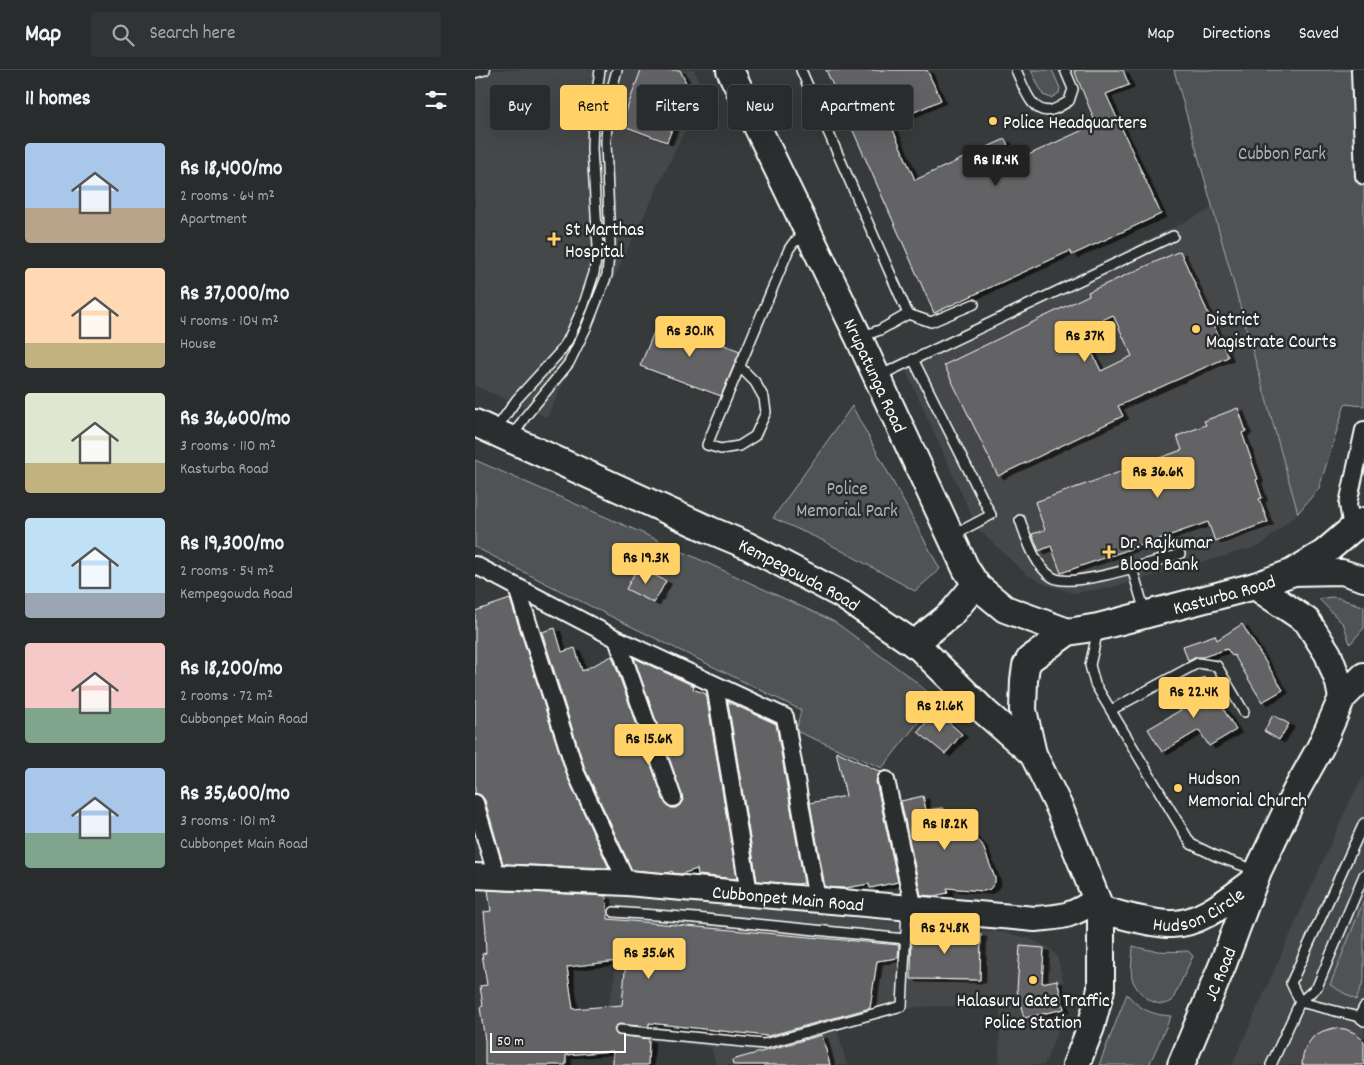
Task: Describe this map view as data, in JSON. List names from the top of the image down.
{
  "streets": {
    "main road": [
      "Nrupatunga Road",
      "Kempegowda Road",
      "Kasturba Road",
      "Hudson Circle",
      "JC Road"
    ],
    "street": ["Cubbonpet Main Road"]
  },
  "crossings": [
    ["Nrupatunga Road", "Kasturba Road"],
    ["Cubbonpet Main Road", "Hudson Circle"],
    ["Hudson Circle", "JC Road"]
  ],
  "parks": ["Cubbon Park", "Police Memorial Park"],
  "places": {
    "other": [
      "Police Headquarters",
      "District Magistrate Courts",
      "Hudson Memorial Church",
      "Halasuru Gate Traffic Police Station"
    ],
    "health": ["St Marthas Hospital", "Dr. Rajkumar Blood Bank"]
  },
  "scale_bar": "50 m",
  "page": {
    "header": "Map",
    "search": "Search here",
    "nav": ["Map", "Directions", "Saved"],
    "heading": "11 homes",
    "chip": [
      "Buy",
      "Rent",
      "Filters",
      "New",
      "Apartment"
    ],
    "list": [
      {
        "name": "Rs 18,400/mo",
        "note": "2 rooms · 64 m² · Apartment"
      },
      {
        "name": "Rs 37,000/mo",
        "note": "4 rooms · 104 m² · House"
      },
      {
        "name": "Rs 36,600/mo",
        "note": "3 rooms · 110 m² · Kasturba Road"
      },
      {
        "name": "Rs 19,300/mo",
        "note": "2 rooms · 54 m² · Kempegowda Road"
      },
      {
        "name": "Rs 18,200/mo",
        "note": "2 rooms · 72 m² · Cubbonpet Main Road"
      },
      {
        "name": "Rs 35,600/mo",
        "note": "3 rooms · 101 m² · Cubbonpet Main Road"
      }
    ],
    "price": [
      "Rs 18.4K",
      "Rs 30.1K",
      "Rs 37K",
      "Rs 36.6K",
      "Rs 19.3K",
      "Rs 22.4K",
      "Rs 21.6K",
      "Rs 15.6K",
      "Rs 18.2K",
      "Rs 24.8K",
      "Rs 35.6K"
    ],
    "scale": "50 m"
  }
}
